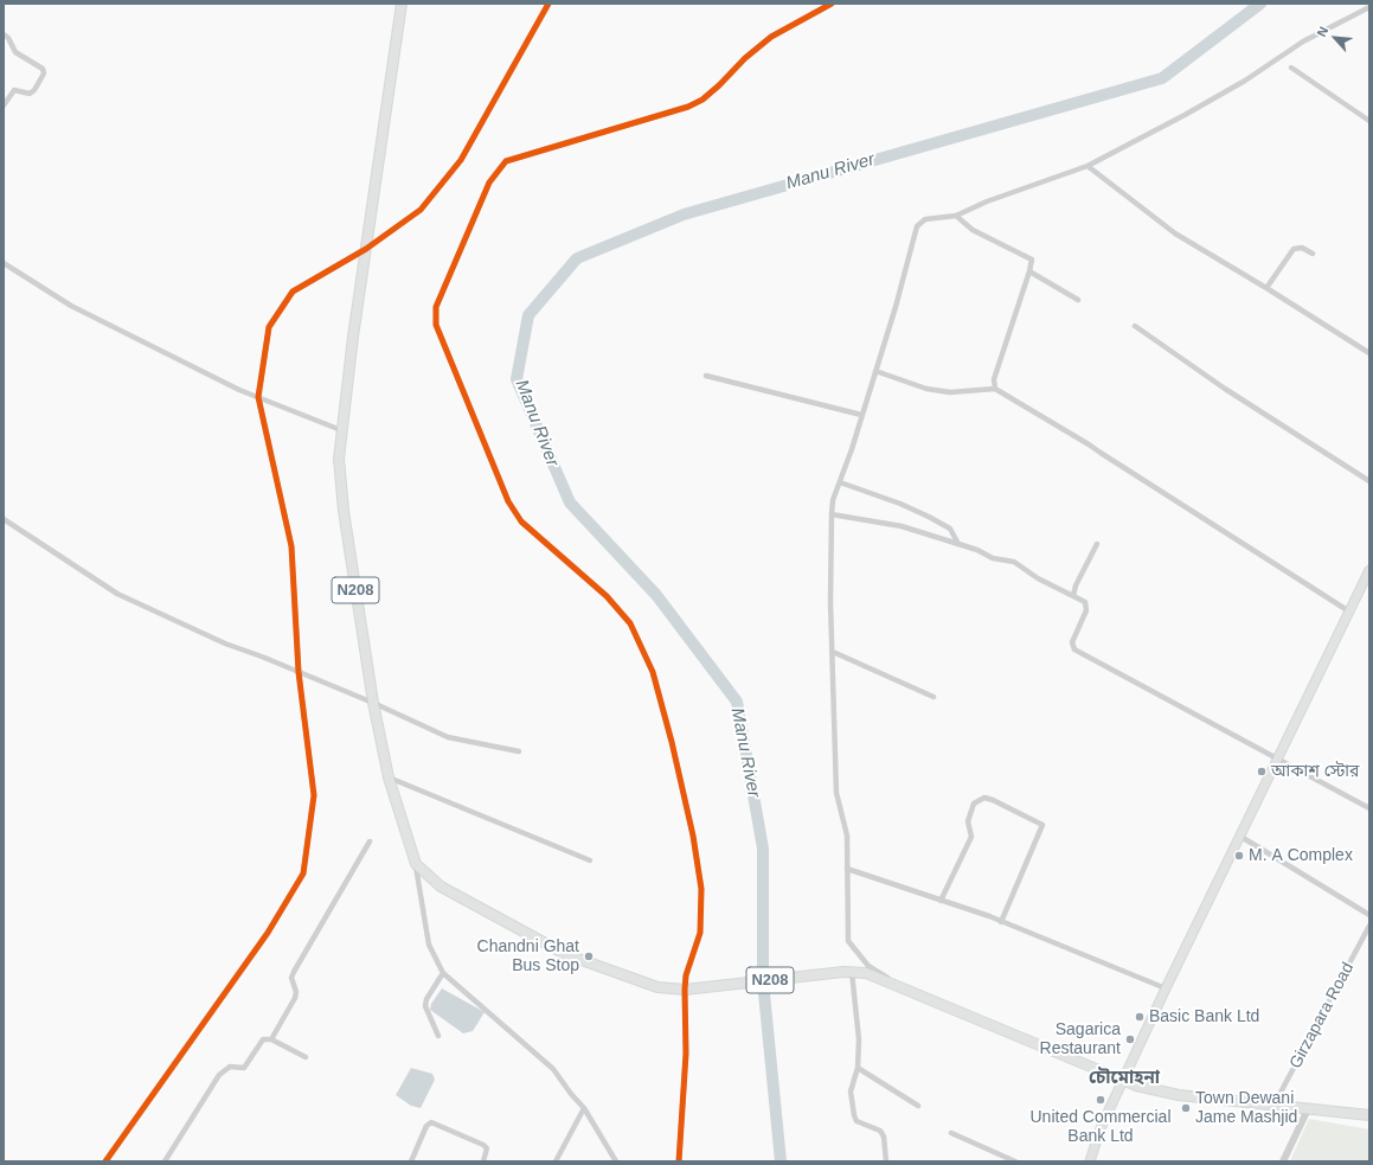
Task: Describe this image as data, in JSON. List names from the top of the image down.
{
  "streets": {
    "highway": ["N208"],
    "street": ["Girzapara Road"]
  },
  "crossings": [
    ["N208", "Girzapara Road"]
  ],
  "districts": ["চৌমোহনা"],
  "water": ["Manu River"],
  "places": [
    "আকাশ স্টোর",
    "M. A Complex",
    "Chandni Ghat Bus Stop",
    "Basic Bank Ltd",
    "Sagarica Restaurant",
    "United Commercial Bank Ltd",
    "Town Dewani Jame Mashjid"
  ],
  "north": "top left"
}
